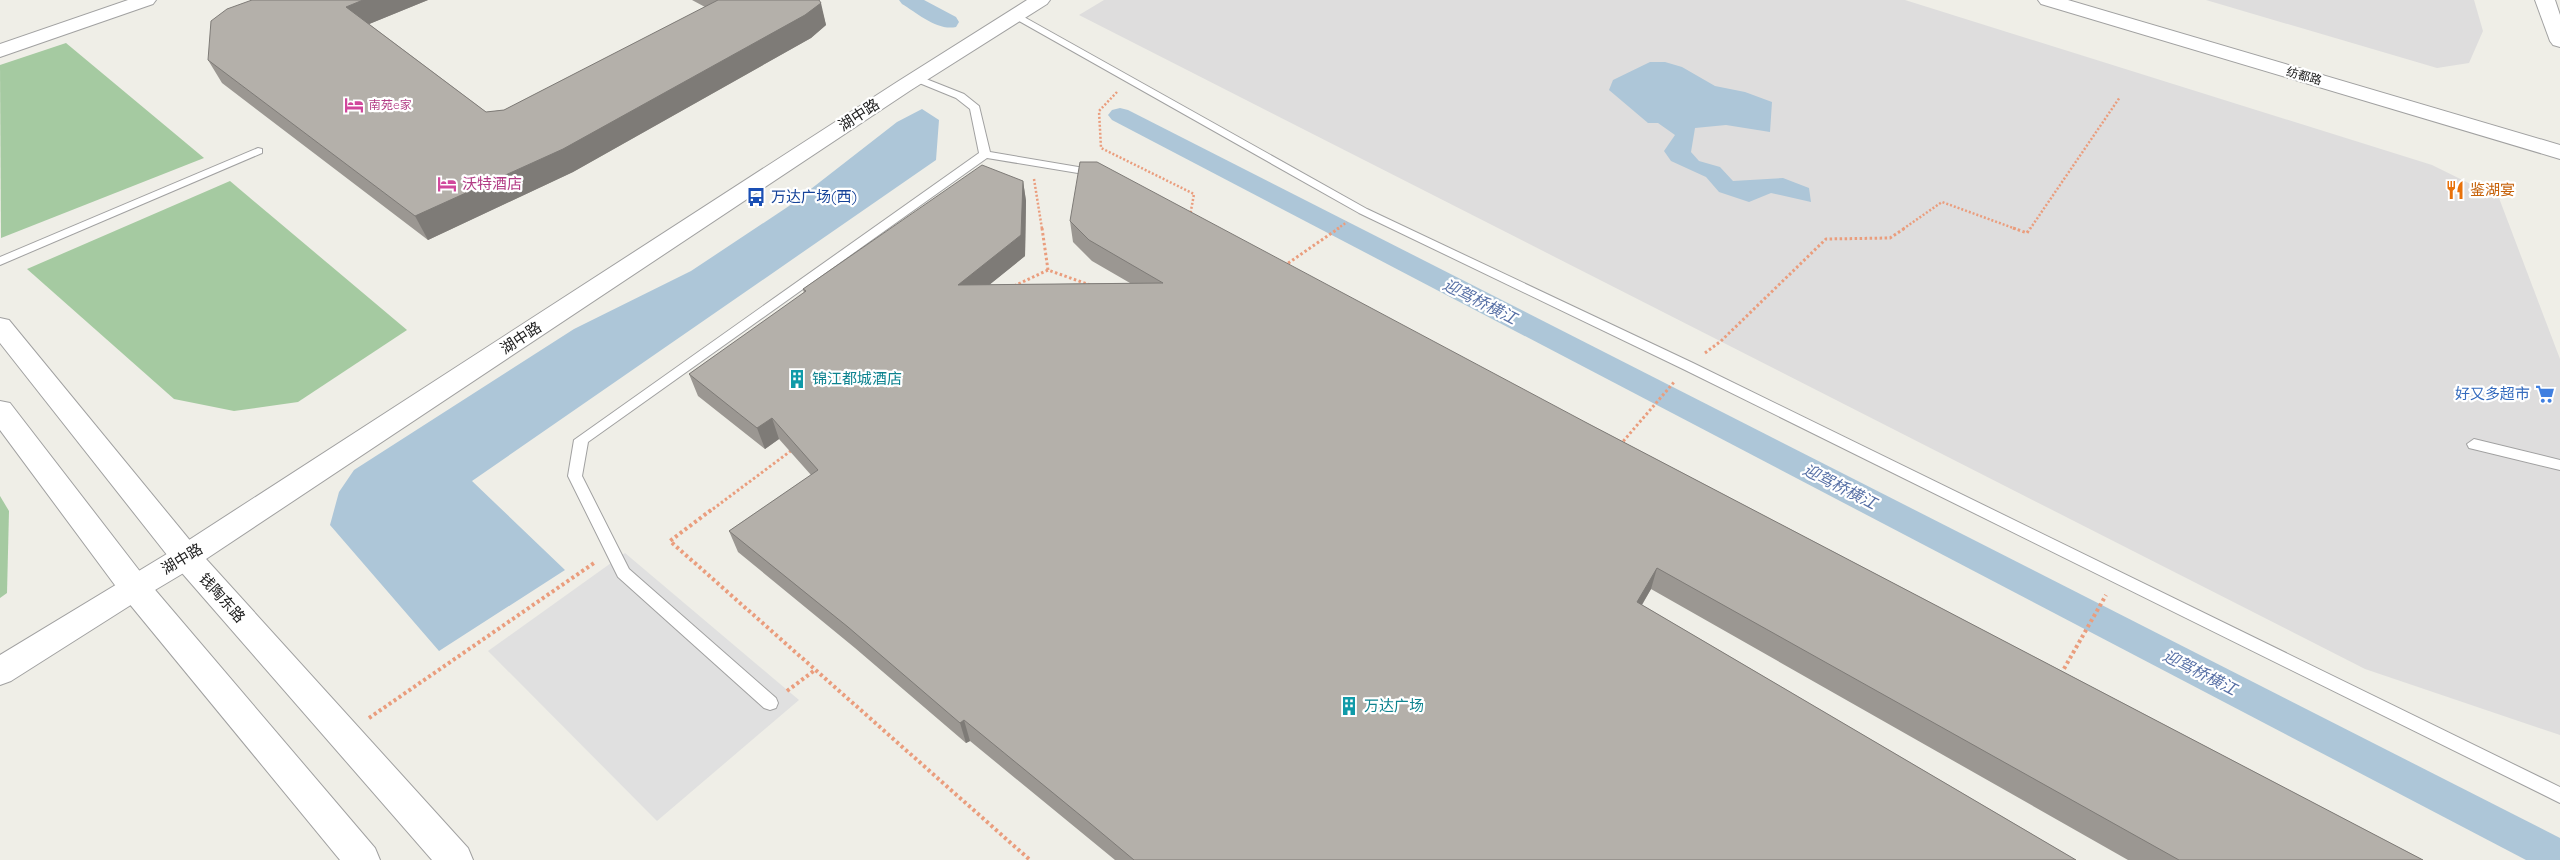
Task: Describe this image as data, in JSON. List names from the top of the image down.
{
  "streets": {
    "street": ["纺都路", "湖中路", "钱陶东路"]
  },
  "crossings": [
    ["湖中路", "钱陶东路"]
  ],
  "water": ["迎驾桥横江"],
  "places": {
    "hotel": ["南苑e家", "沃特酒店"],
    "restaurant": ["鉴湖宴"],
    "bus stop": ["万达广场(西)"],
    "building": ["锦江都城酒店", "万达广场"],
    "supermarket": ["好又多超市"]
  }
}
